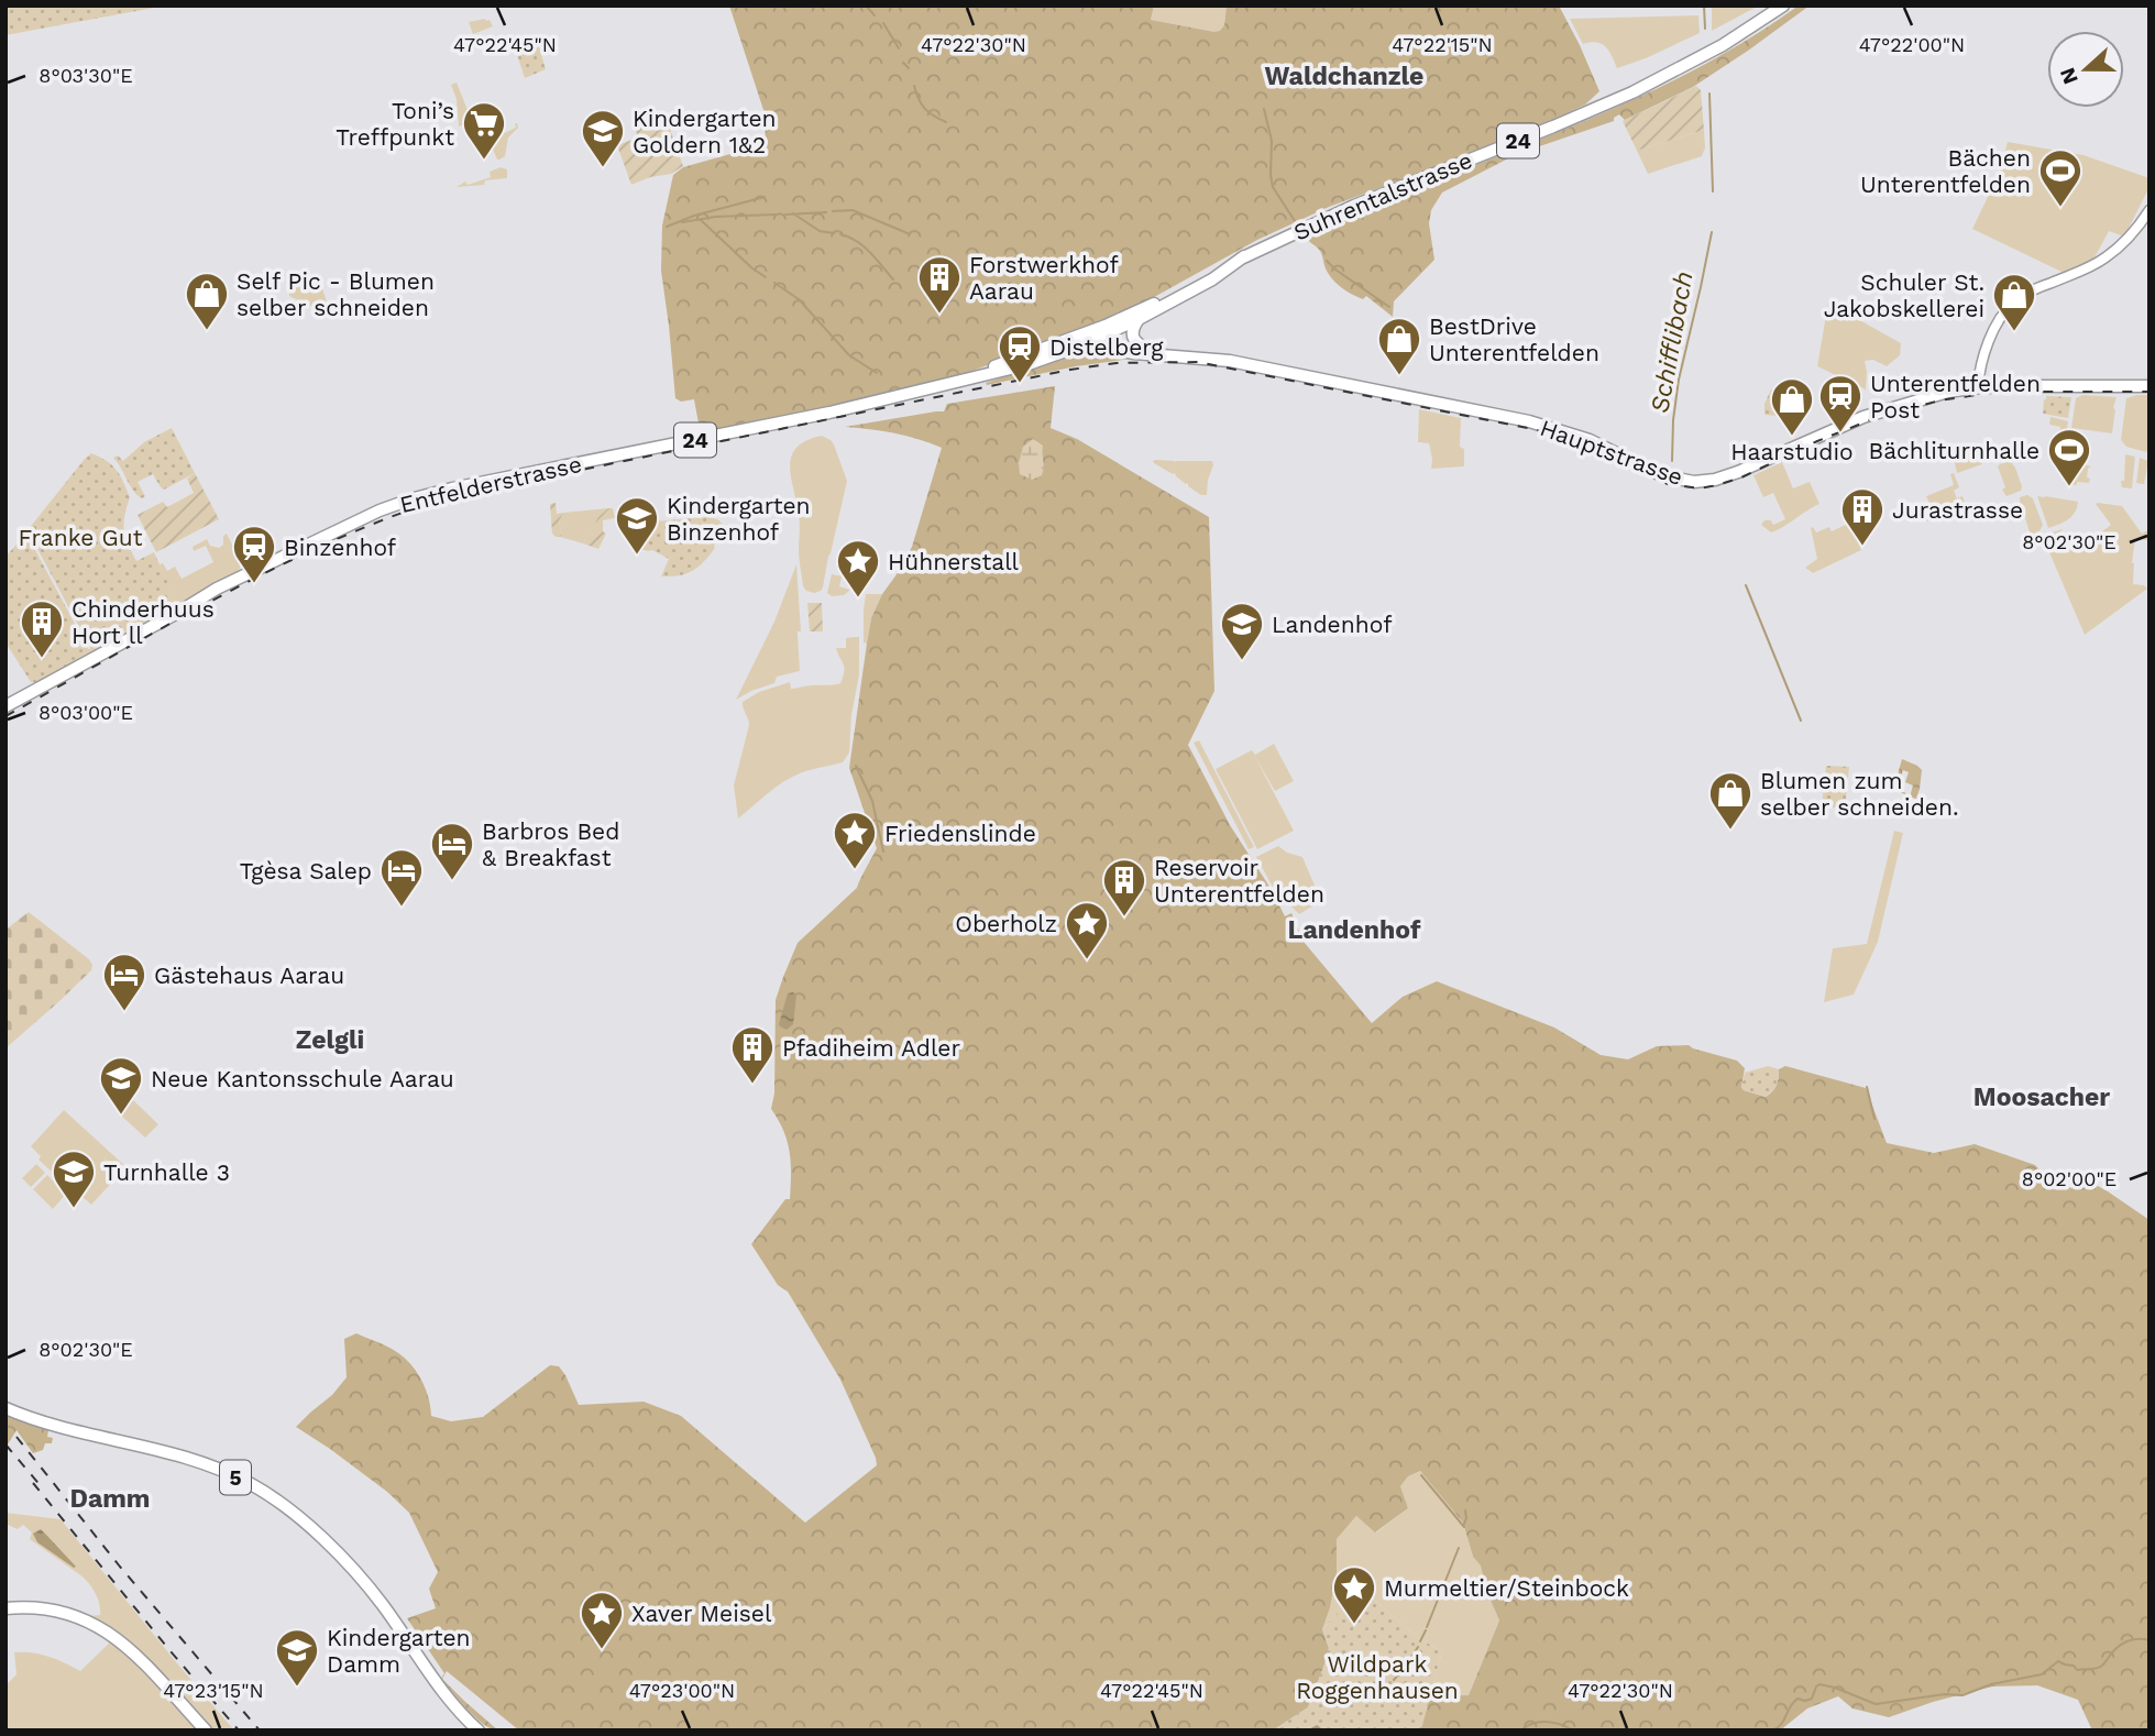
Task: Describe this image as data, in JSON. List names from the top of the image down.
{
  "streets": {
    "main road": [
      "24",
      "Suhrentalstrasse",
      "Hauptstrasse",
      "Entfelderstrasse",
      "5"
    ]
  },
  "crossings": [
    ["Suhrentalstrasse", "Entfelderstrasse"],
    ["Hauptstrasse", "Entfelderstrasse"]
  ],
  "districts": [
    "Waldchanzle",
    "Landenhof",
    "Zelgli",
    "Moosacher",
    "Damm"
  ],
  "water": ["Schifflibach"],
  "parks": ["Franke Gut", "Wildpark Roggenhausen"],
  "places": {
    "supermarket": ["Toni’s Treffpunkt"],
    "school or university": [
      "Kindergarten Goldern 1&2",
      "Kindergarten Binzenhof",
      "Landenhof",
      "Neue Kantonsschule Aarau",
      "Turnhalle 3",
      "Kindergarten Damm"
    ],
    "sports": ["Bächen Unterentfelden", "Bächliturnhalle"],
    "building": [
      "Forstwerkhof Aarau",
      "Jurastrasse",
      "Chinderhuus Hort ll",
      "Reservoir Unterentfelden",
      "Pfadiheim Adler"
    ],
    "shop": [
      "Self Pic - Blumen selber schneiden",
      "Schuler St. Jakobskellerei",
      "BestDrive Unterentfelden",
      "Haarstudio",
      "Blumen zum selber schneiden."
    ],
    "station": ["Distelberg", "Unterentfelden Post", "Binzenhof"],
    "place": [
      "Hühnerstall",
      "Friedenslinde",
      "Oberholz",
      "Murmeltier/Steinbock",
      "Xaver Meisel"
    ],
    "hotel": ["Barbros Bed & Breakfast", "Tgèsa Salep", "Gästehaus Aarau"]
  },
  "north": "left",
  "coordinates": [
    "47°22'45\"N",
    "47°22'30\"N",
    "47°22'15\"N",
    "47°22'00\"N",
    "8°03'30\"E",
    "8°02'30\"E",
    "8°03'00\"E",
    "8°02'00\"E",
    "47°23'15\"N",
    "47°23'00\"N"
  ]
}
